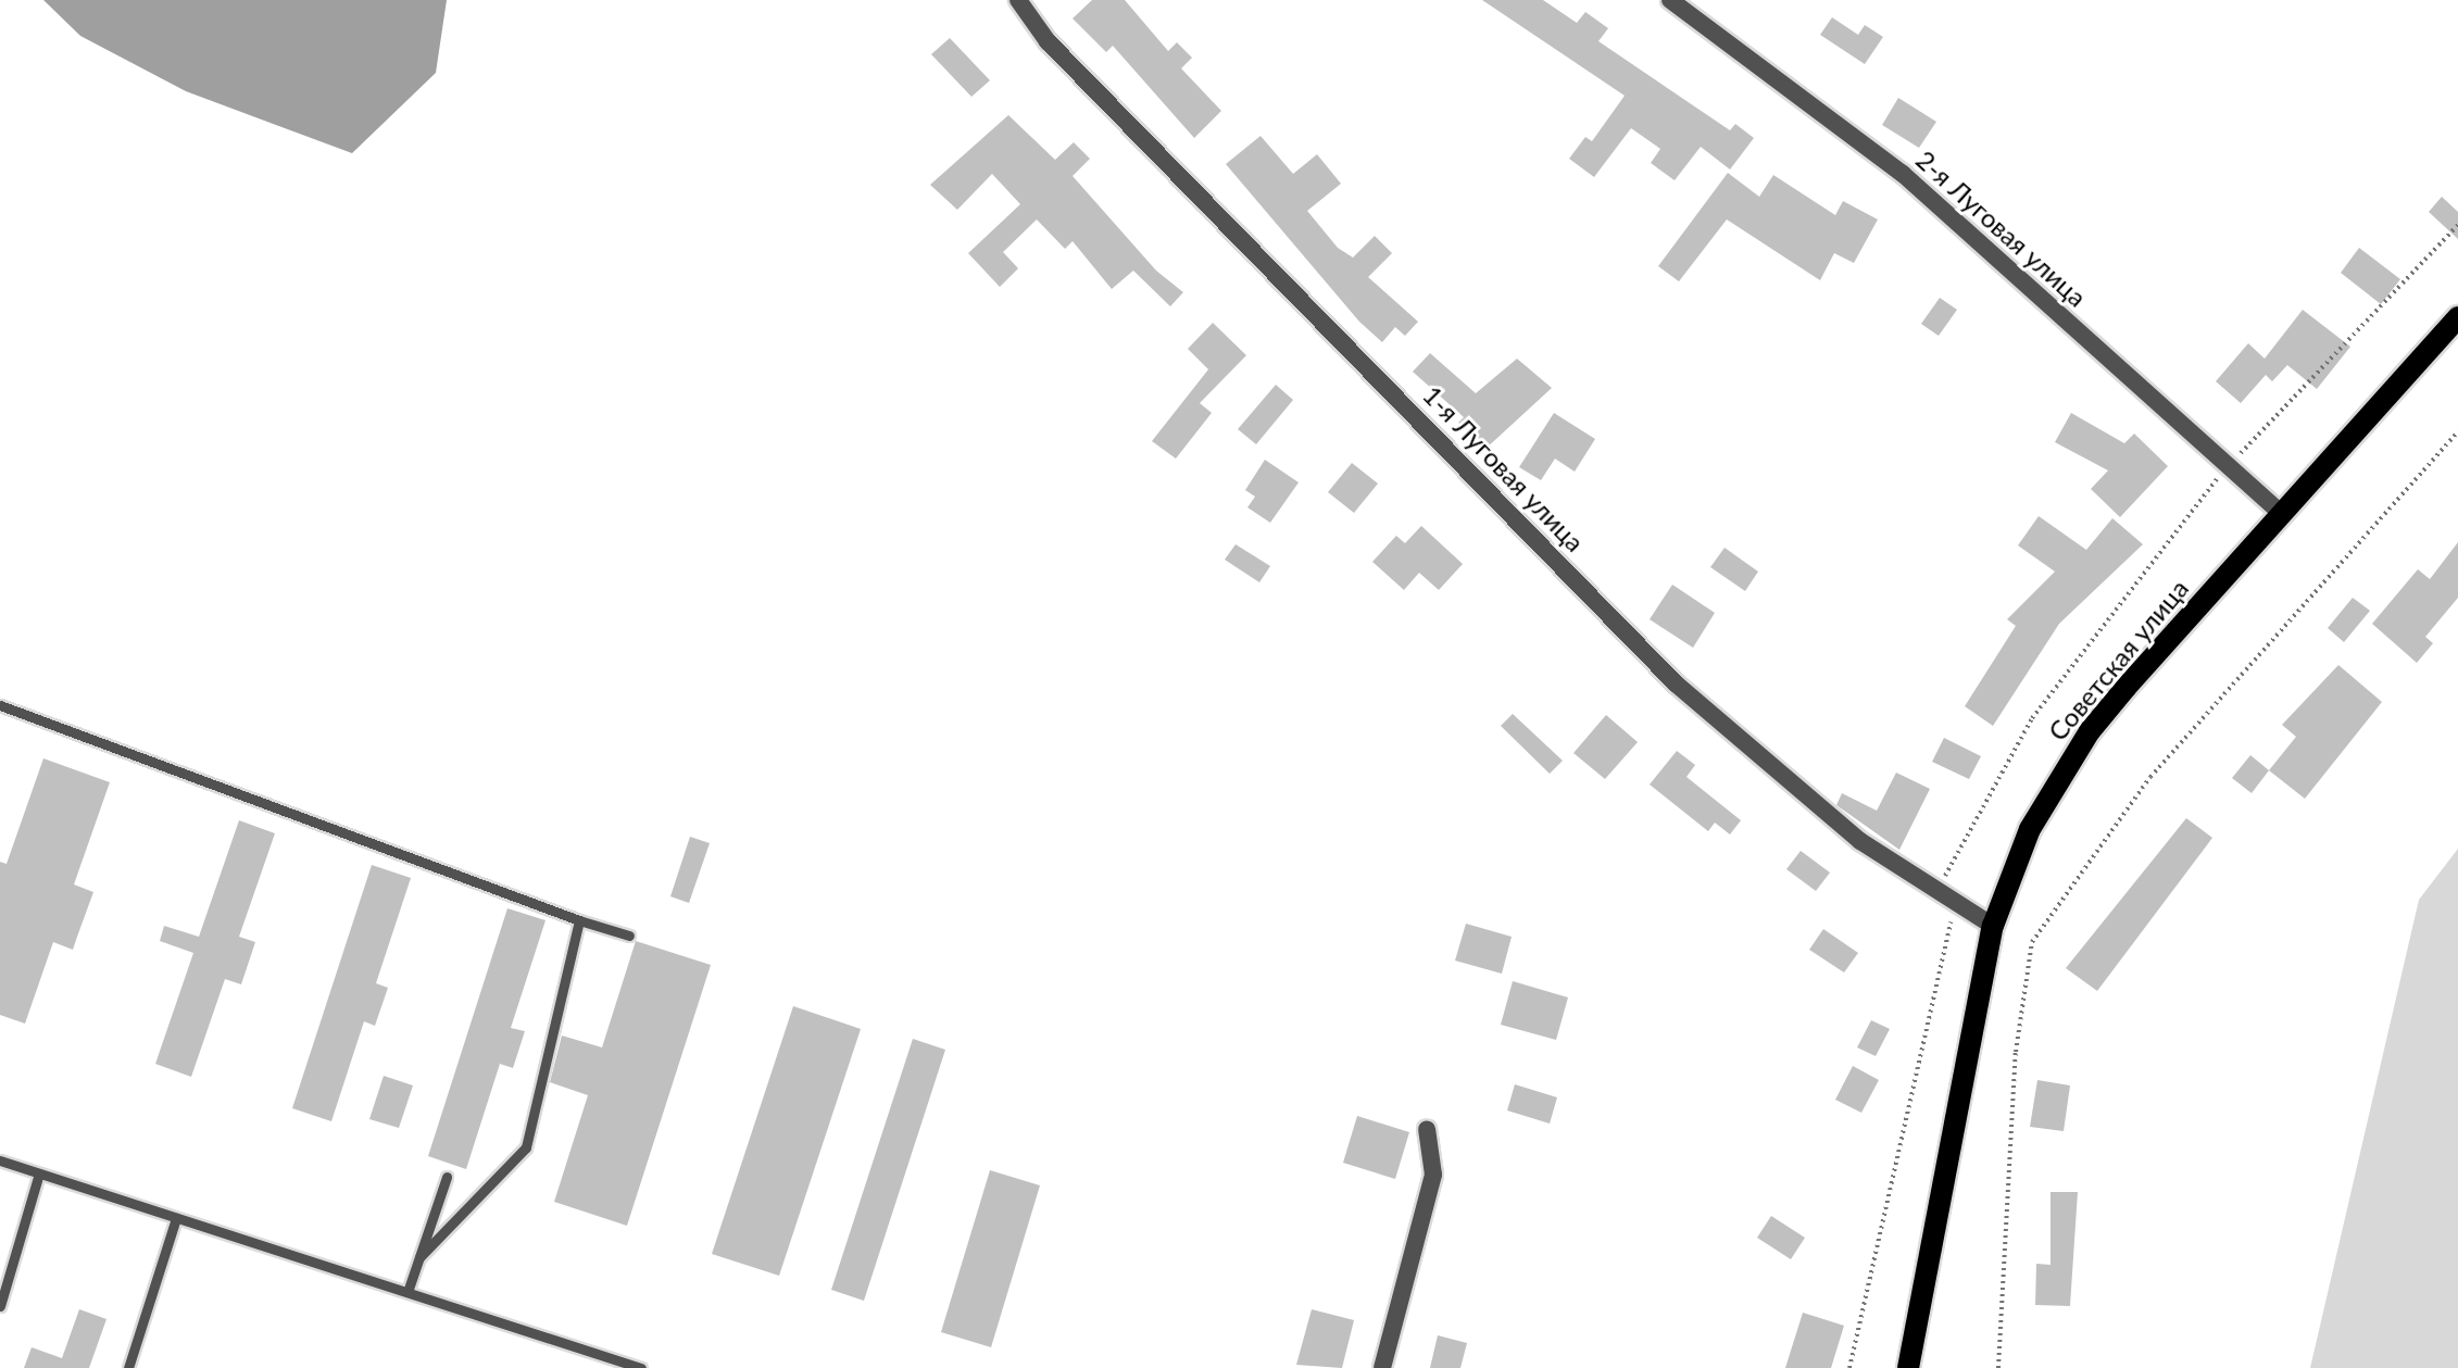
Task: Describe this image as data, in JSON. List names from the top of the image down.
{
  "streets": {
    "main road": ["Советская улица"],
    "street": ["2-я Луговая улица", "1-я Луговая улица"]
  },
  "crossings": [
    ["2-я Луговая улица", "Советская улица"],
    ["1-я Луговая улица", "Советская улица"]
  ]
}
